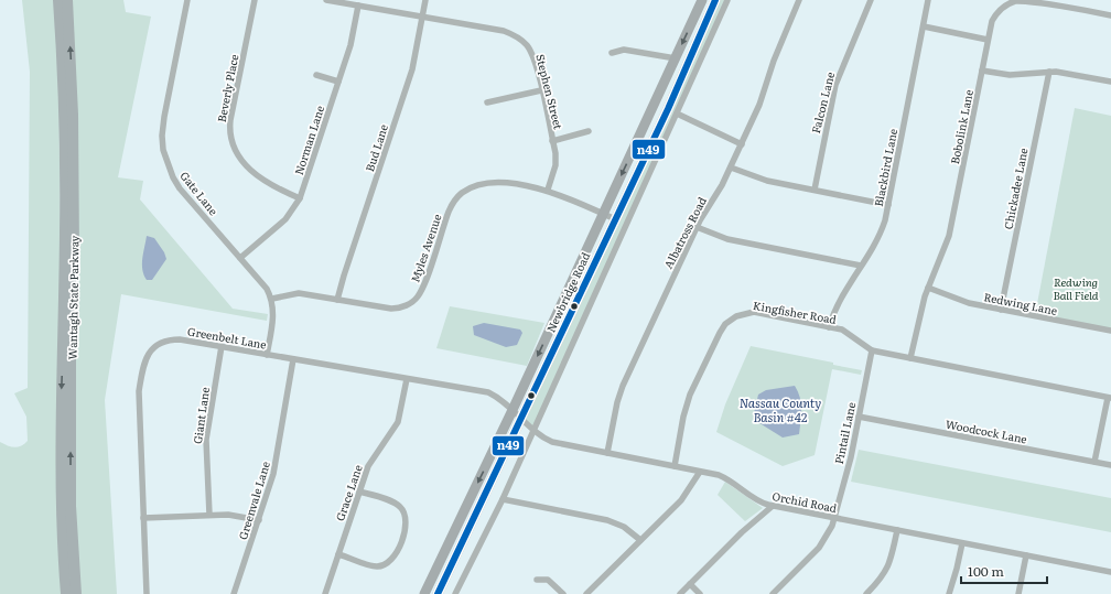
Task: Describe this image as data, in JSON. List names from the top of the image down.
{
  "streets": {
    "highway": ["Wantagh State Parkway"],
    "main road": ["Newbridge Road"],
    "street": [
      "Beverly Place",
      "Stephen Street",
      "Falcon Lane",
      "Bobolink Lane",
      "Norman Lane",
      "Bud Lane",
      "Blackbird Lane",
      "Chickadee Lane",
      "Gate Lane",
      "Albatross Road",
      "Myles Avenue",
      "Redwing Lane",
      "Kingfisher Road",
      "Greenbelt Lane",
      "Giant Lane",
      "Woodcock Lane",
      "Pintail Lane",
      "Grace Lane",
      "Greenvale Lane",
      "Orchid Road"
    ]
  },
  "crossings": [
    ["Beverly Place", "Norman Lane"],
    ["Stephen Street", "Norman Lane"],
    ["Stephen Street", "Bud Lane"],
    ["Stephen Street", "Myles Avenue"],
    ["Bobolink Lane", "Redwing Lane"],
    ["Bobolink Lane", "Kingfisher Road"],
    ["Norman Lane", "Gate Lane"],
    ["Bud Lane", "Myles Avenue"],
    ["Blackbird Lane", "Kingfisher Road"],
    ["Chickadee Lane", "Redwing Lane"],
    ["Gate Lane", "Myles Avenue"],
    ["Albatross Road", "Orchid Road"],
    ["Myles Avenue", "Newbridge Road"],
    ["Newbridge Road", "Greenbelt Lane"],
    ["Newbridge Road", "Orchid Road"],
    ["Kingfisher Road", "Pintail Lane"],
    ["Kingfisher Road", "Orchid Road"],
    ["Greenbelt Lane", "Giant Lane"],
    ["Greenbelt Lane", "Grace Lane"],
    ["Greenbelt Lane", "Greenvale Lane"],
    ["Greenbelt Lane", "Orchid Road"],
    ["Woodcock Lane", "Pintail Lane"],
    ["Pintail Lane", "Orchid Road"]
  ],
  "water": ["Nassau County Basin #42"],
  "parks": ["Redwing Ball Field"],
  "lines": ["transit line n49"],
  "scale_bar": "100 m"
}
